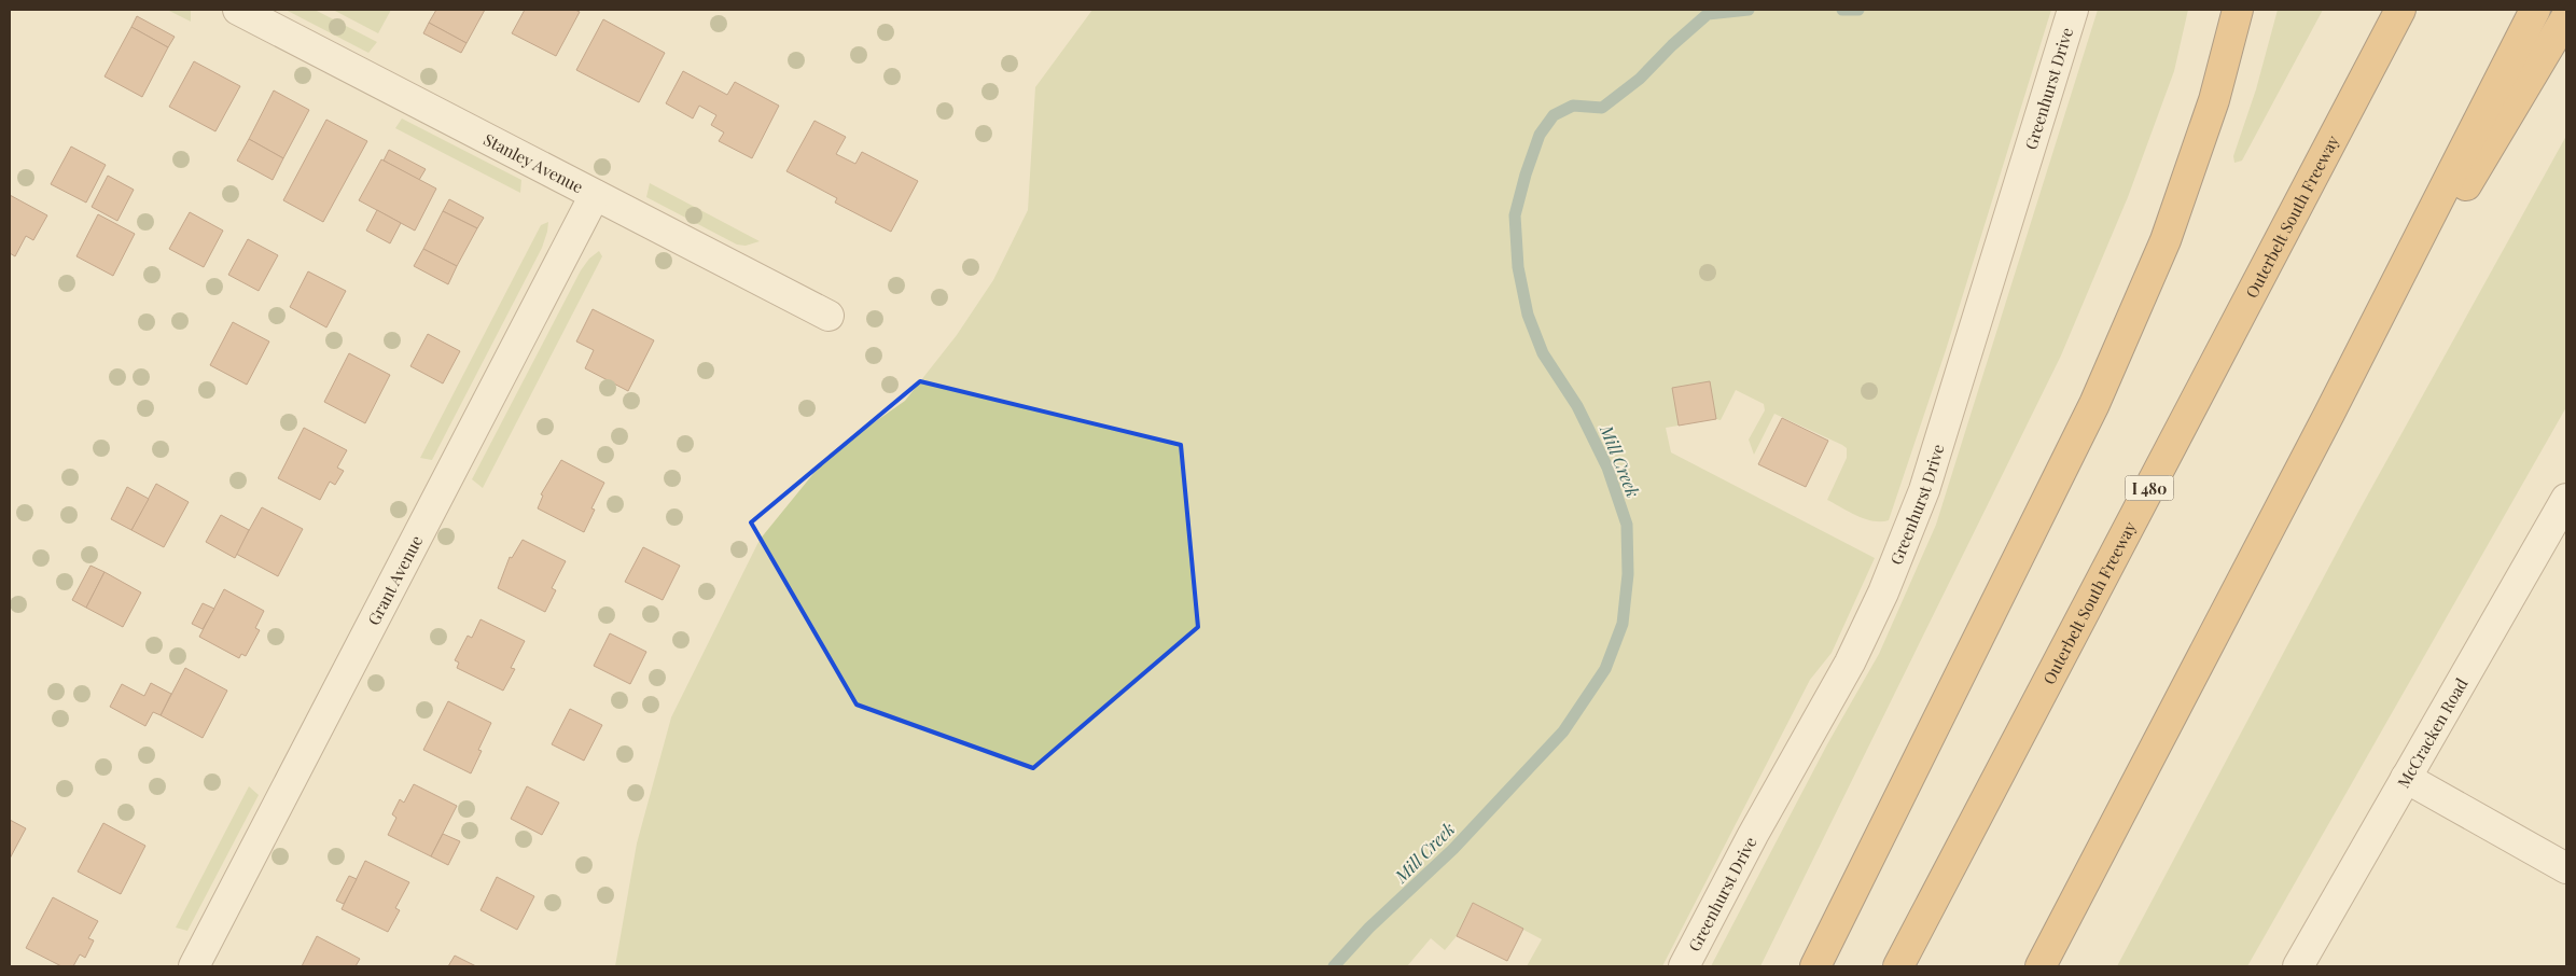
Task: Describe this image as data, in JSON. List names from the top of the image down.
{
  "streets": {
    "highway": ["Outerbelt South Freeway", "I 480"],
    "street": [
      "Greenhurst Drive",
      "Stanley Avenue",
      "Grant Avenue",
      "McCracken Road"
    ]
  },
  "crossings": [
    ["Stanley Avenue", "Grant Avenue"]
  ],
  "water": ["Mill Creek"]
}
